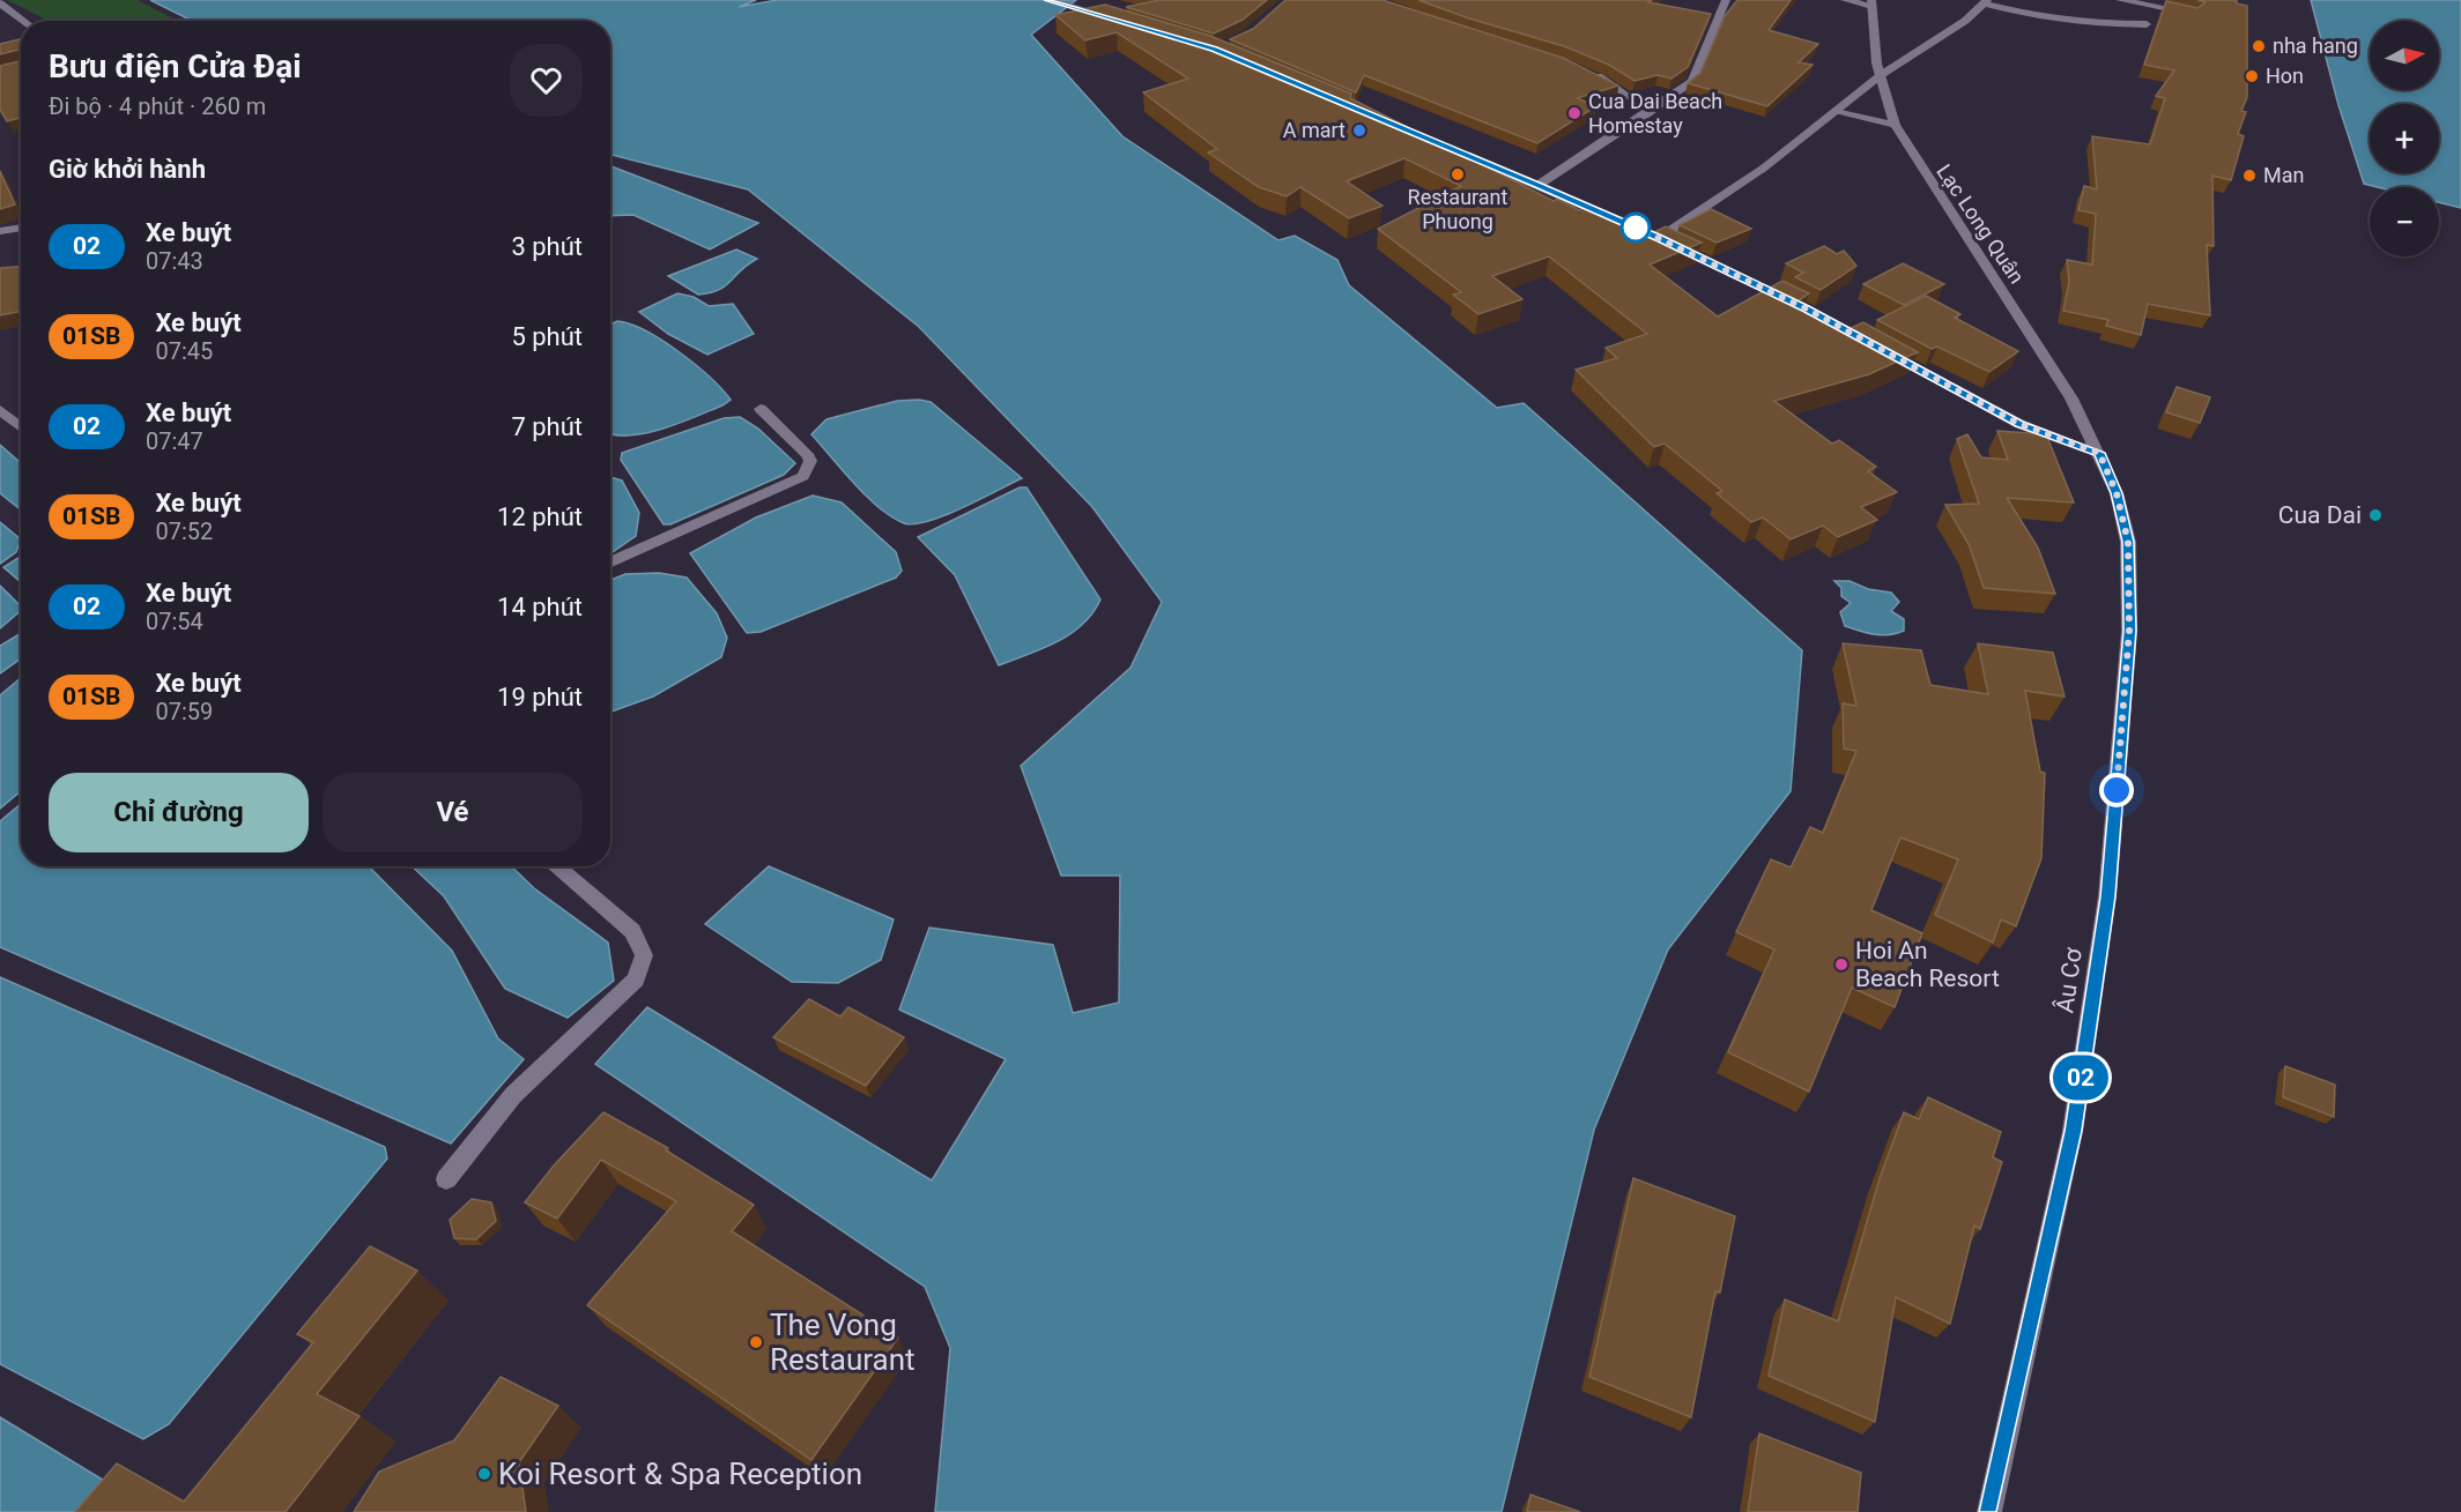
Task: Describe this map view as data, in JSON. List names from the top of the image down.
{
  "streets": {
    "street": ["Lạc Long Quân", "Âu Cơ"]
  },
  "crossings": [
    ["Lạc Long Quân", "Âu Cơ"]
  ],
  "places": [
    "nha hang",
    "Hon",
    "Cua Dai Beach Homestay",
    "A mart",
    "Restaurant Phuong",
    "Man",
    "Cua Dai",
    "Hoi An Beach Resort",
    "The Vong Restaurant",
    "Koi Resort & Spa Reception"
  ],
  "lines": ["bus line 02"],
  "north": "right",
  "page": {
    "on_map": "02",
    "map_buttons": ["+", "−"],
    "heading": [
      ["Bưu điện Cửa Đại", "Đi bộ · 4 phút · 260 m"],
      "Giờ khởi hành"
    ],
    "list": [
      {
        "mark": "02",
        "name": "Xe buýt",
        "note": "07:43",
        "value": "3 phút"
      },
      {
        "mark": "01SB",
        "name": "Xe buýt",
        "note": "07:45",
        "value": "5 phút"
      },
      {
        "mark": "02",
        "name": "Xe buýt",
        "note": "07:47",
        "value": "7 phút"
      },
      {
        "mark": "01SB",
        "name": "Xe buýt",
        "note": "07:52",
        "value": "12 phút"
      },
      {
        "mark": "02",
        "name": "Xe buýt",
        "note": "07:54",
        "value": "14 phút"
      },
      {
        "mark": "01SB",
        "name": "Xe buýt",
        "note": "07:59",
        "value": "19 phút"
      }
    ],
    "buttons": ["Chỉ đường", "Vé"]
  }
}
